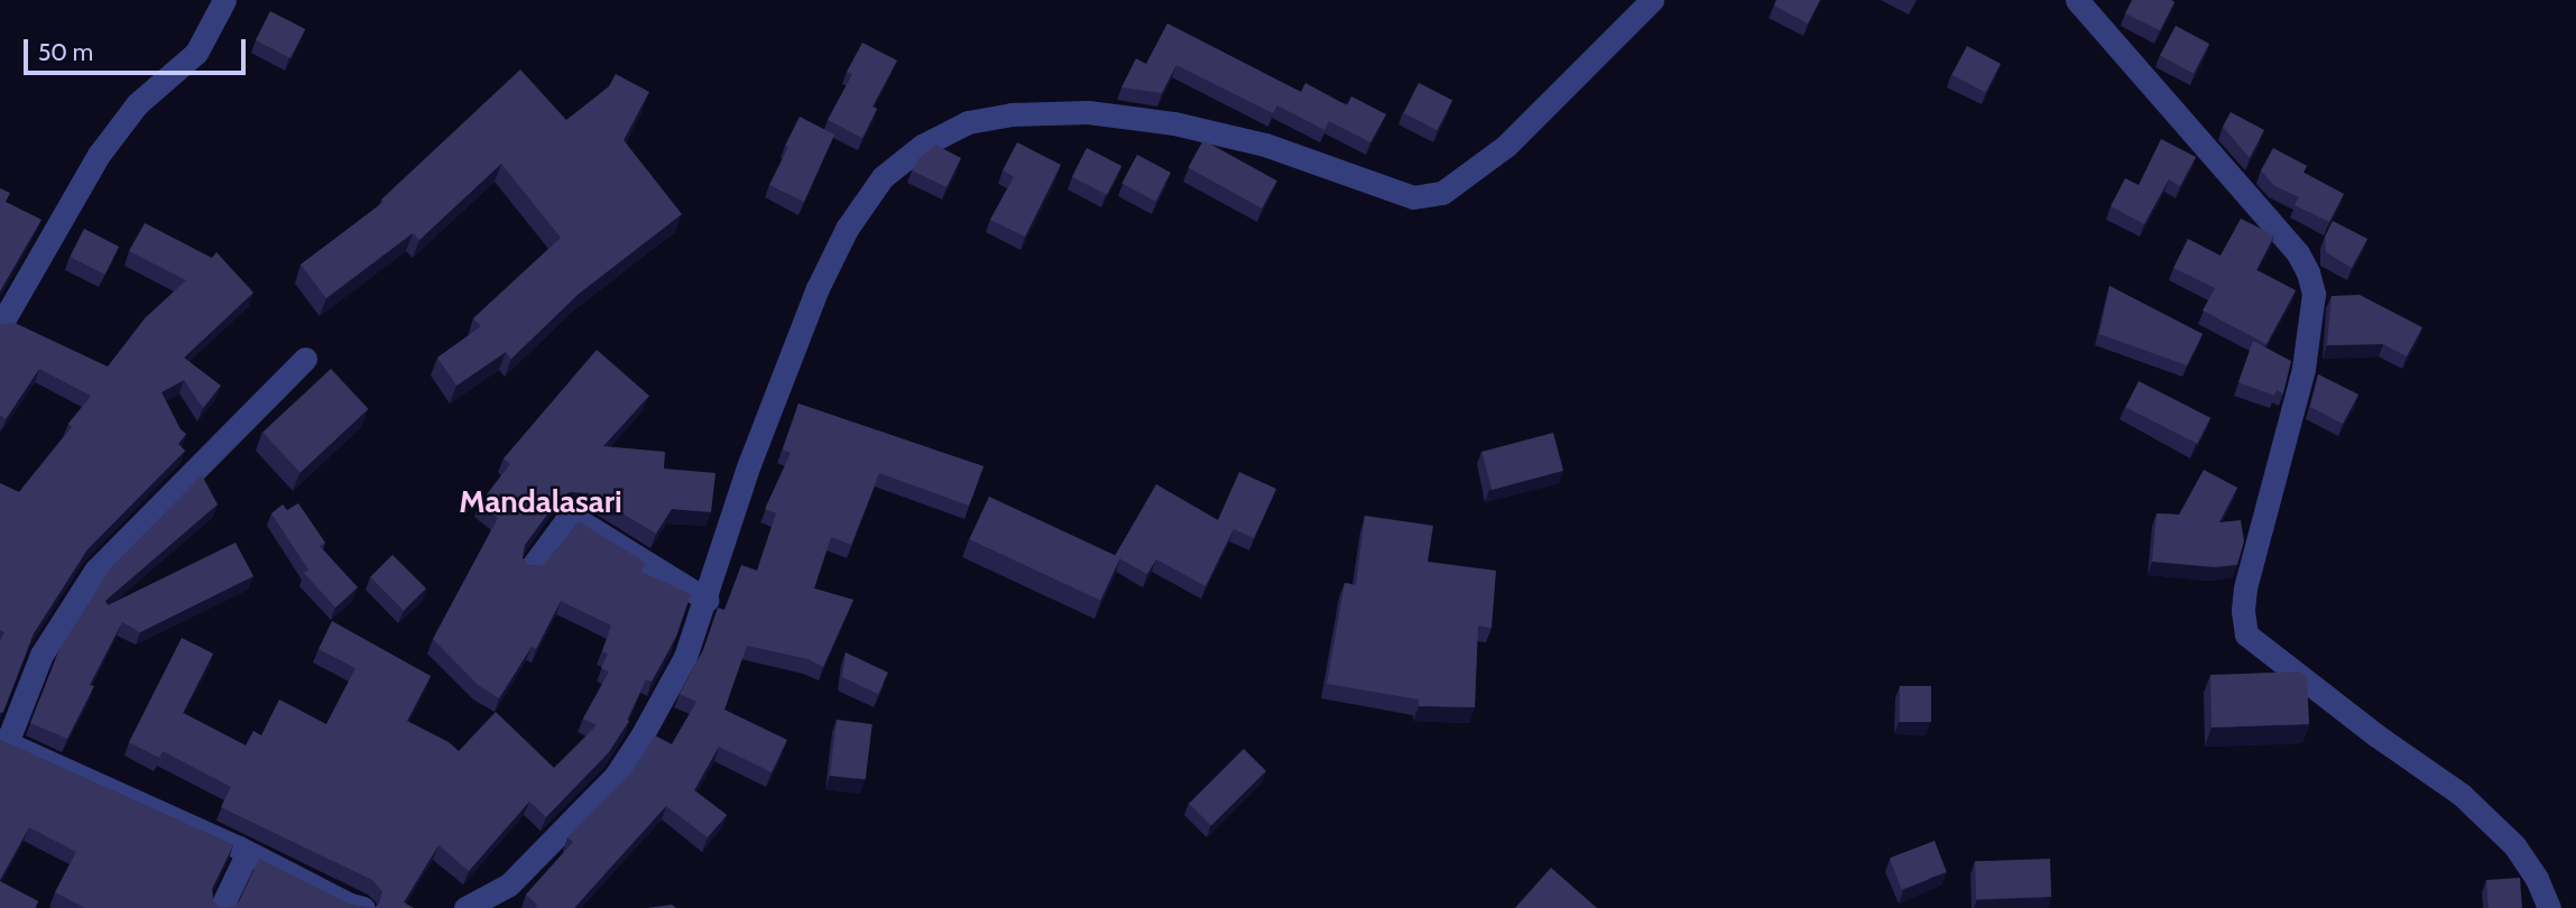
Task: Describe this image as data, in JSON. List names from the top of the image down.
{
  "districts": ["Mandalasari"],
  "scale_bar": "50 m"
}
